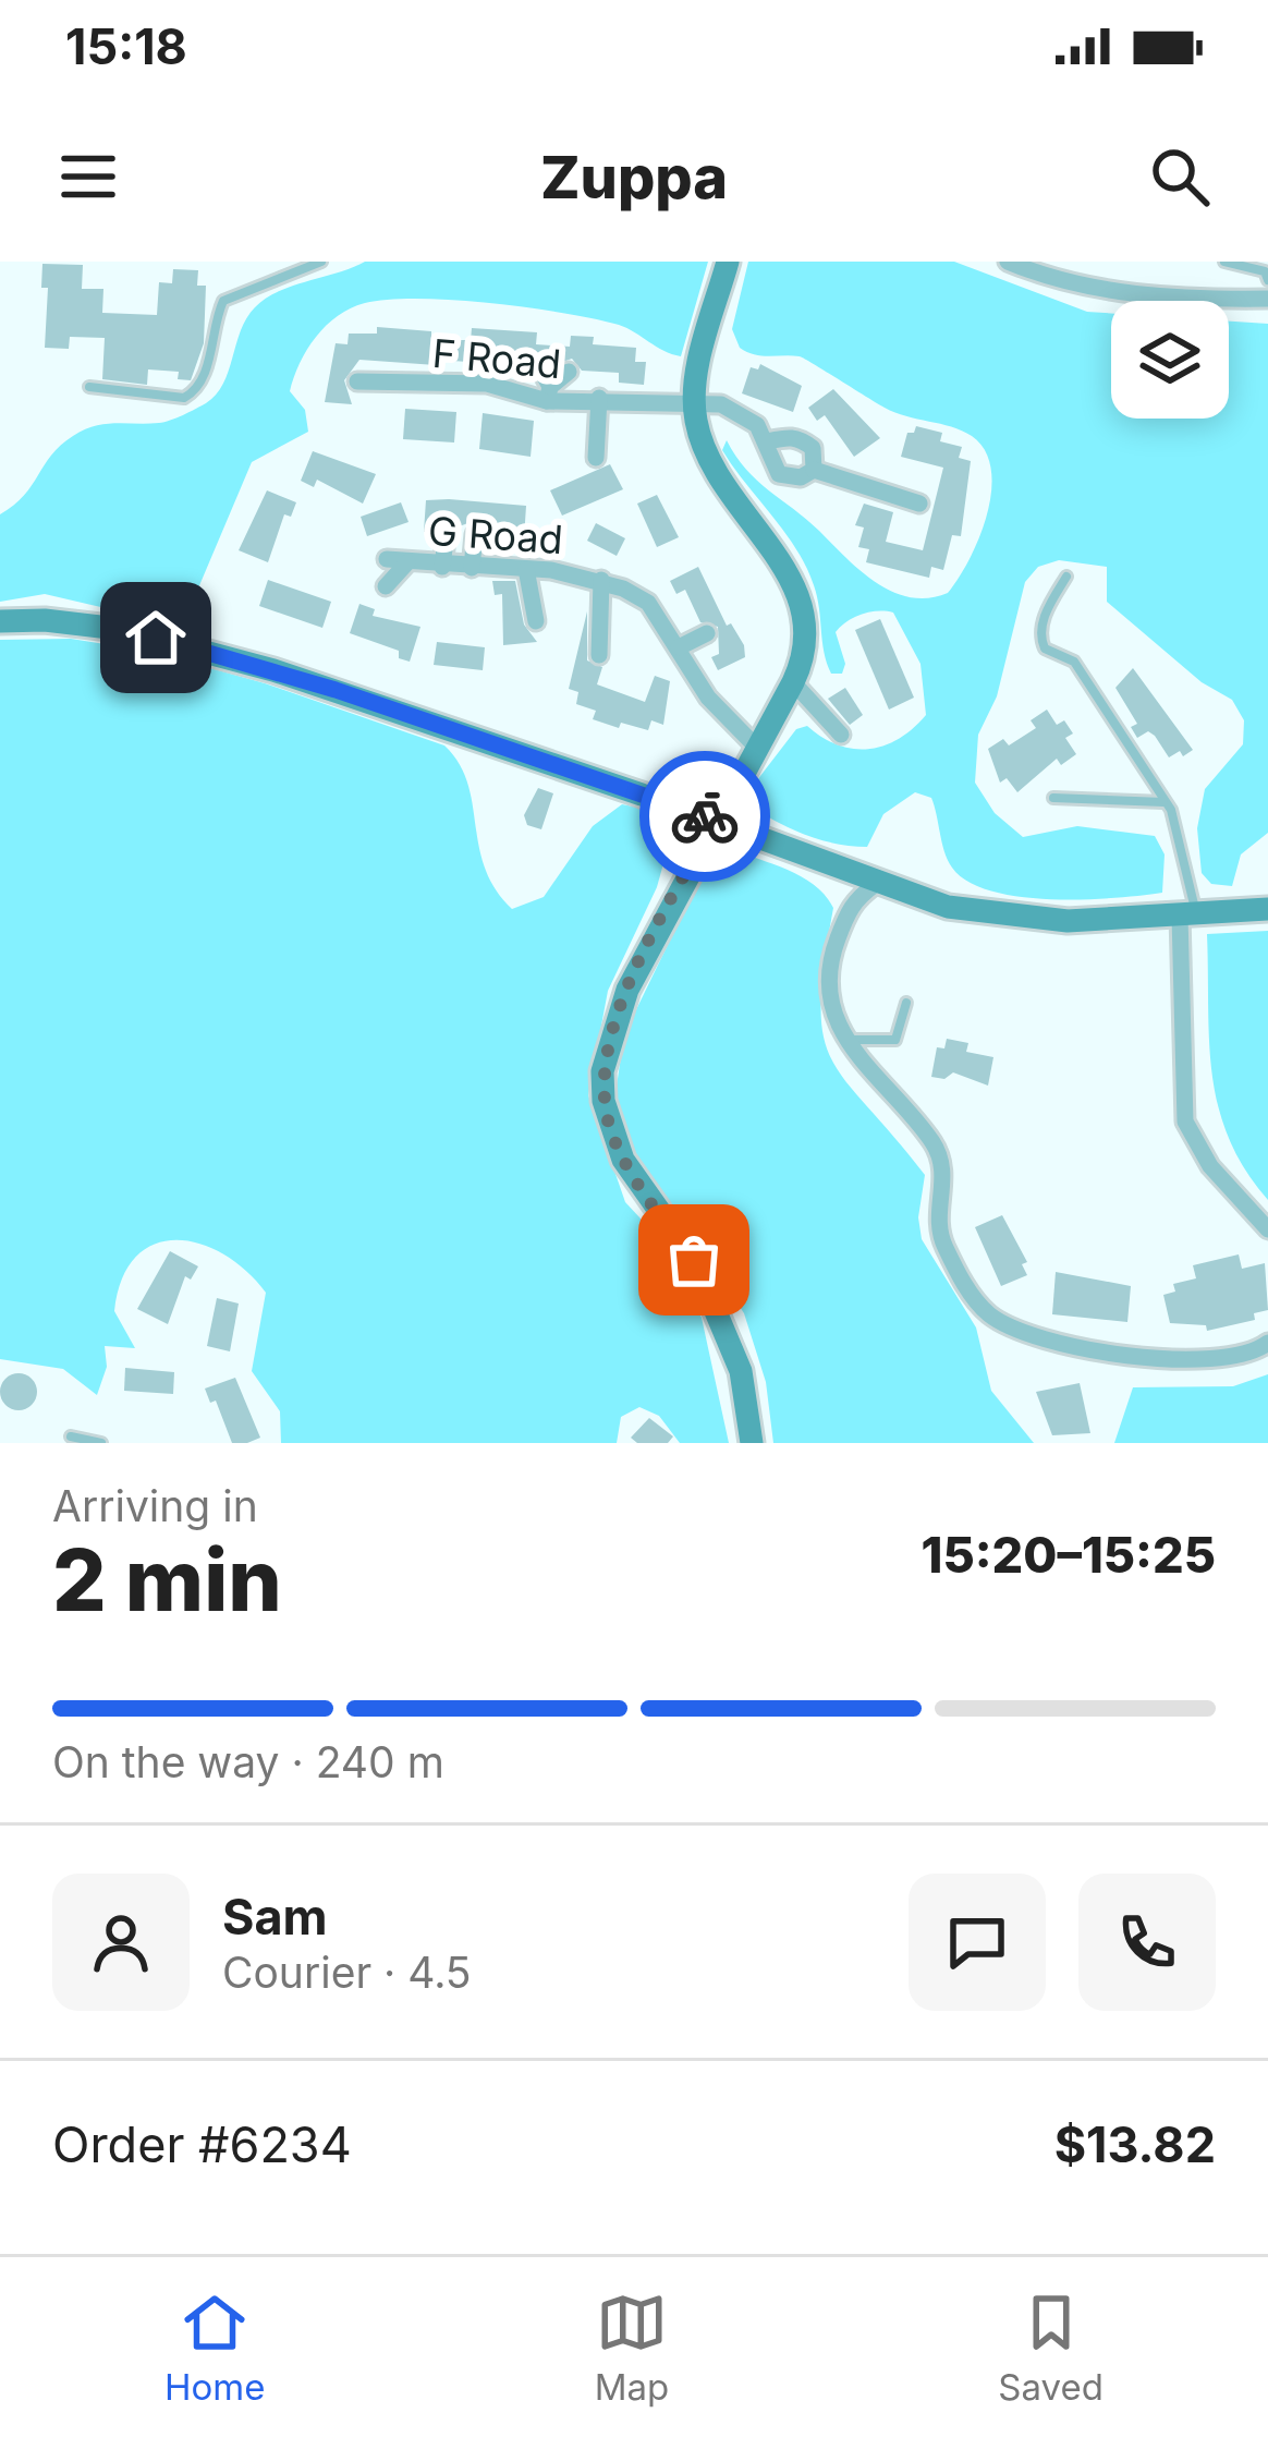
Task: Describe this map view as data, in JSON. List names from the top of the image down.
{
  "streets": {
    "street": ["F Road", "G Road"]
  },
  "page": {
    "status": "15:18",
    "header": "Zuppa",
    "heading": ["2 min", "Arriving in", "15:20–15:25"],
    "panel": [
      "Sam",
      "Courier · 4.5",
      "Order #6234",
      "$13.82"
    ],
    "bar": "On the way · 240 m",
    "tabs": ["Home", "Map", "Saved"]
  }
}
